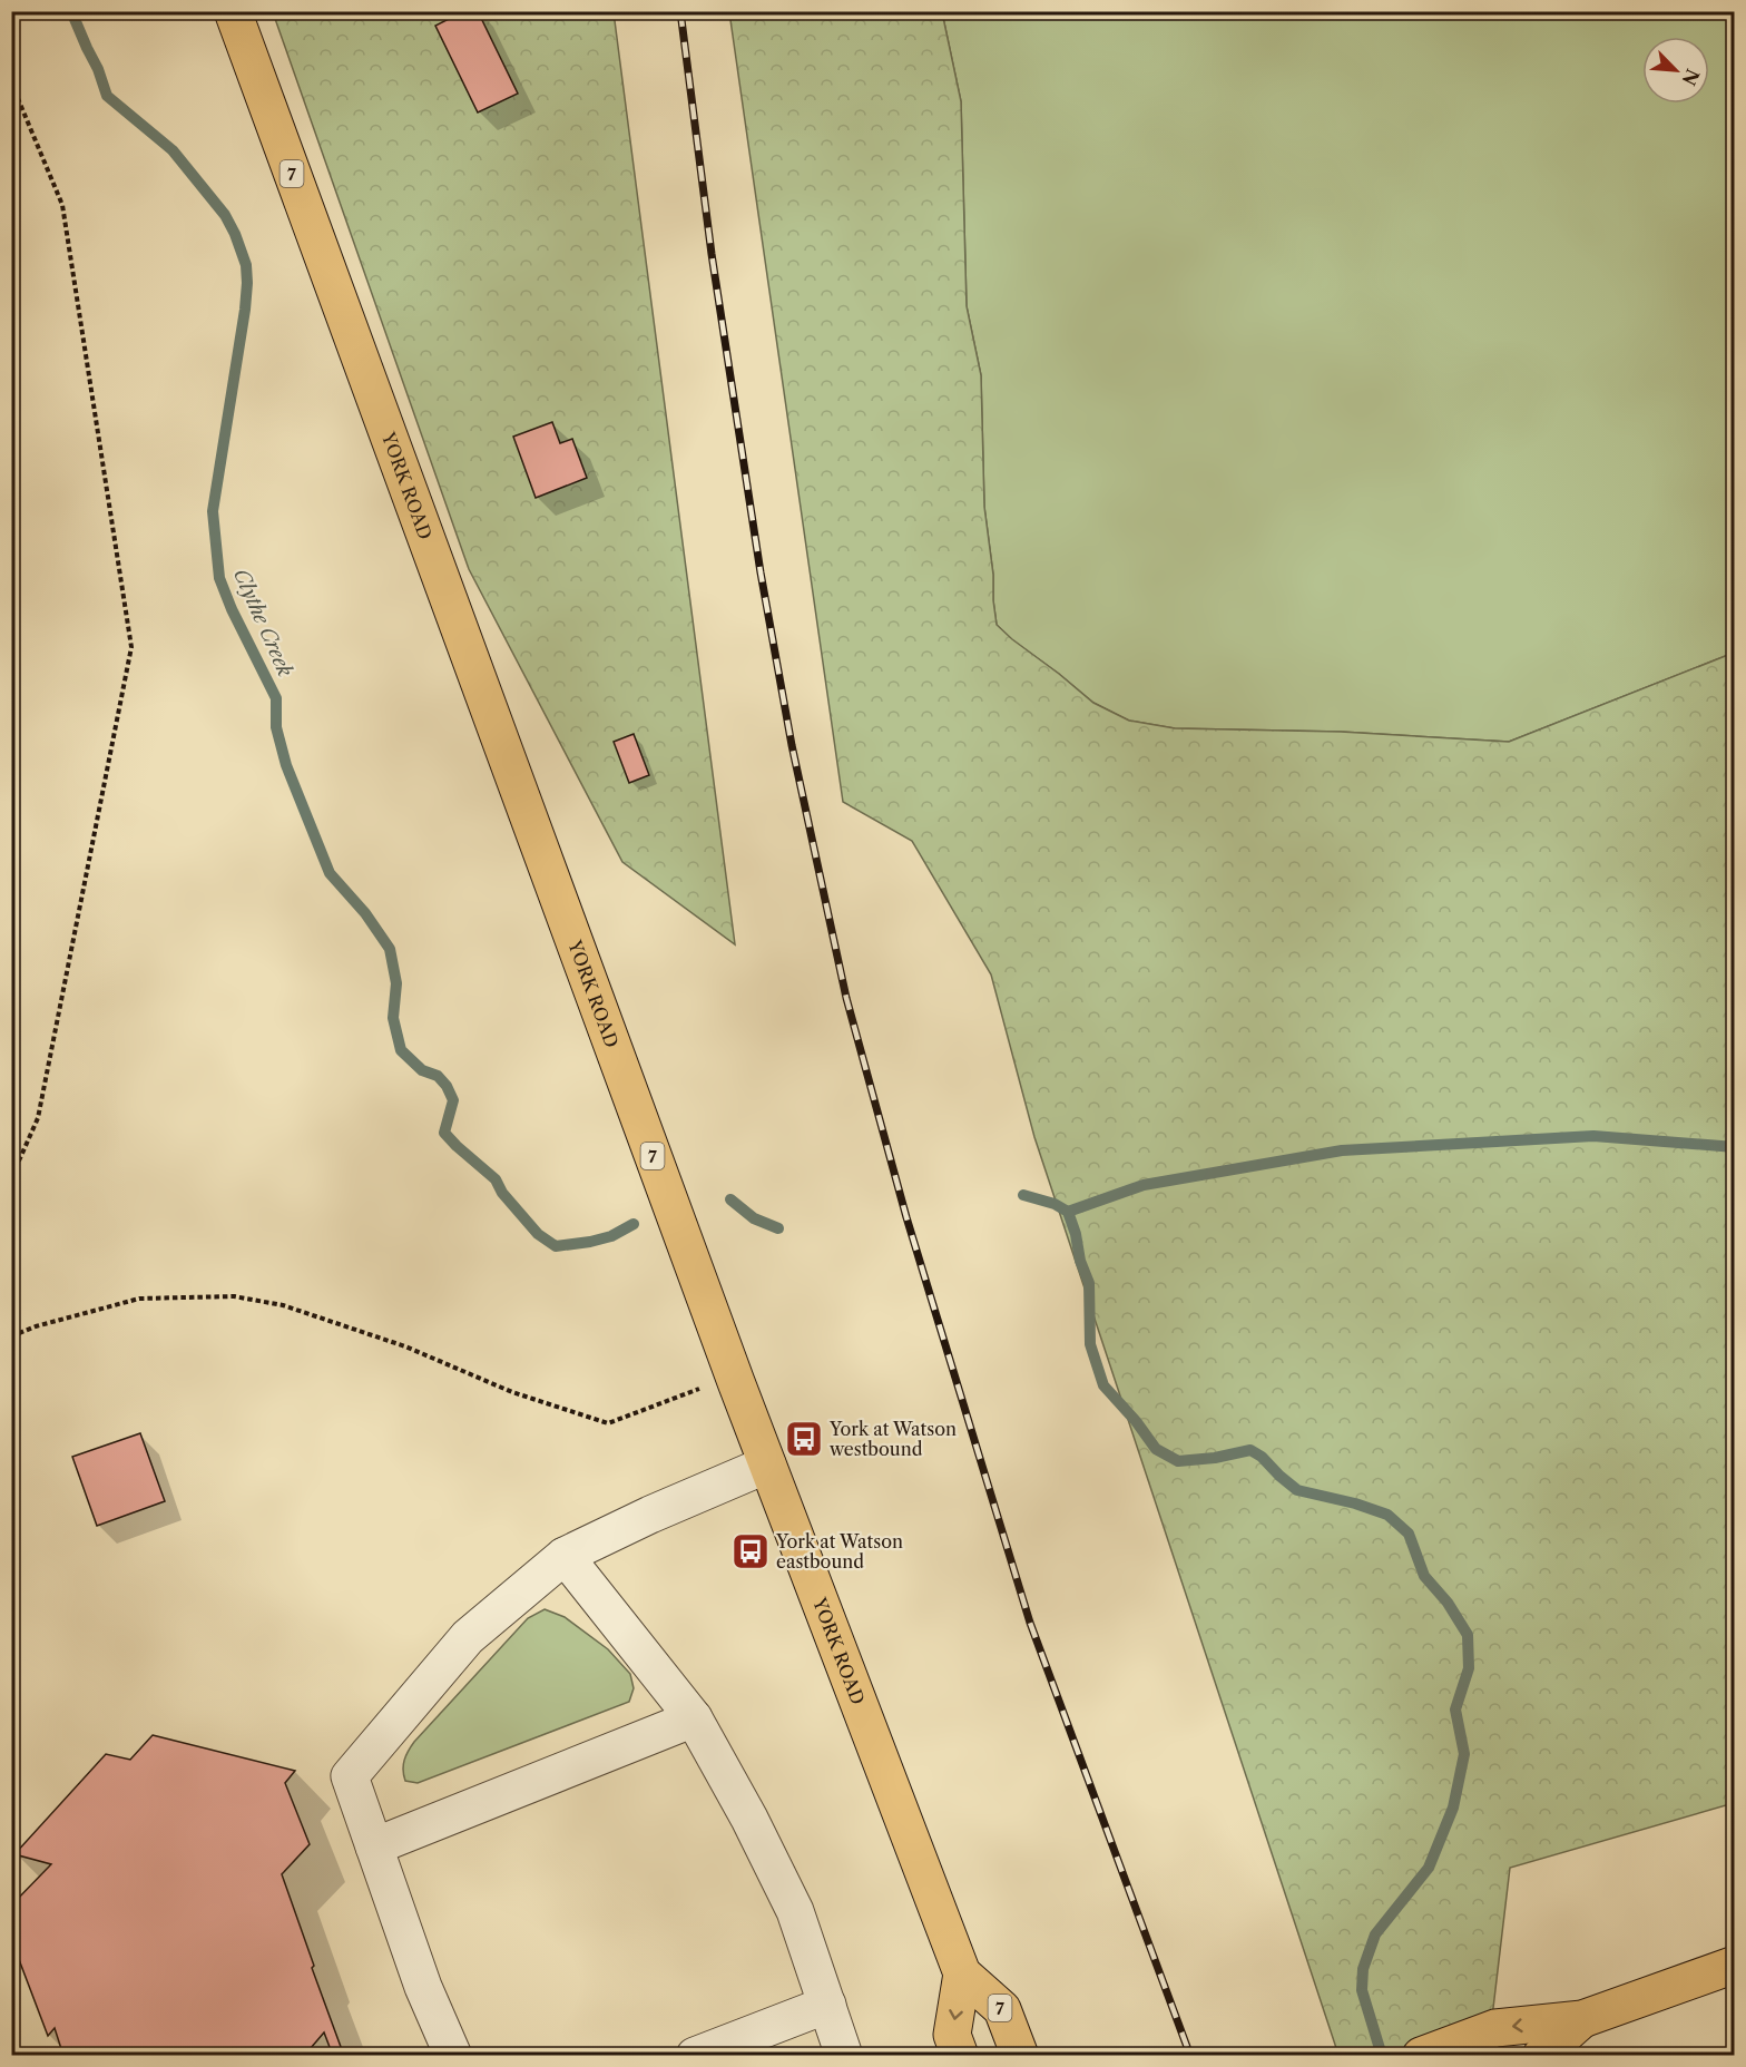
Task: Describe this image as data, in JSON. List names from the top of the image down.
{
  "streets": {
    "main road": ["7", "YORK ROAD"]
  },
  "water": ["Clythe Creek"],
  "places": {
    "bus stop": ["York at Watson westbound", "York at Watson eastbound"]
  },
  "north": "bottom right"
}
